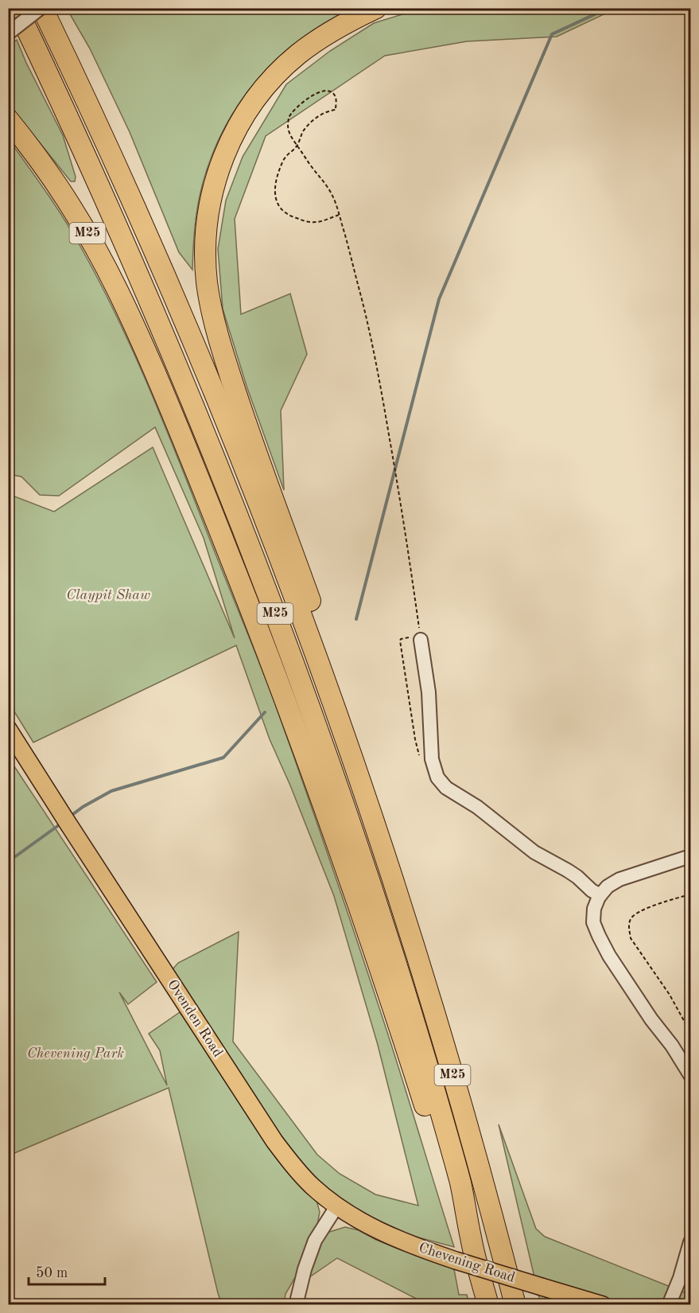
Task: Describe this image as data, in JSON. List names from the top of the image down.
{
  "streets": {
    "highway": ["M25"],
    "main road": ["Ovenden Road", "Chevening Road"]
  },
  "crossings": [
    ["Ovenden Road", "Chevening Road"]
  ],
  "parks": ["Claypit Shaw", "Chevening Park"],
  "scale_bar": "50 m"
}
